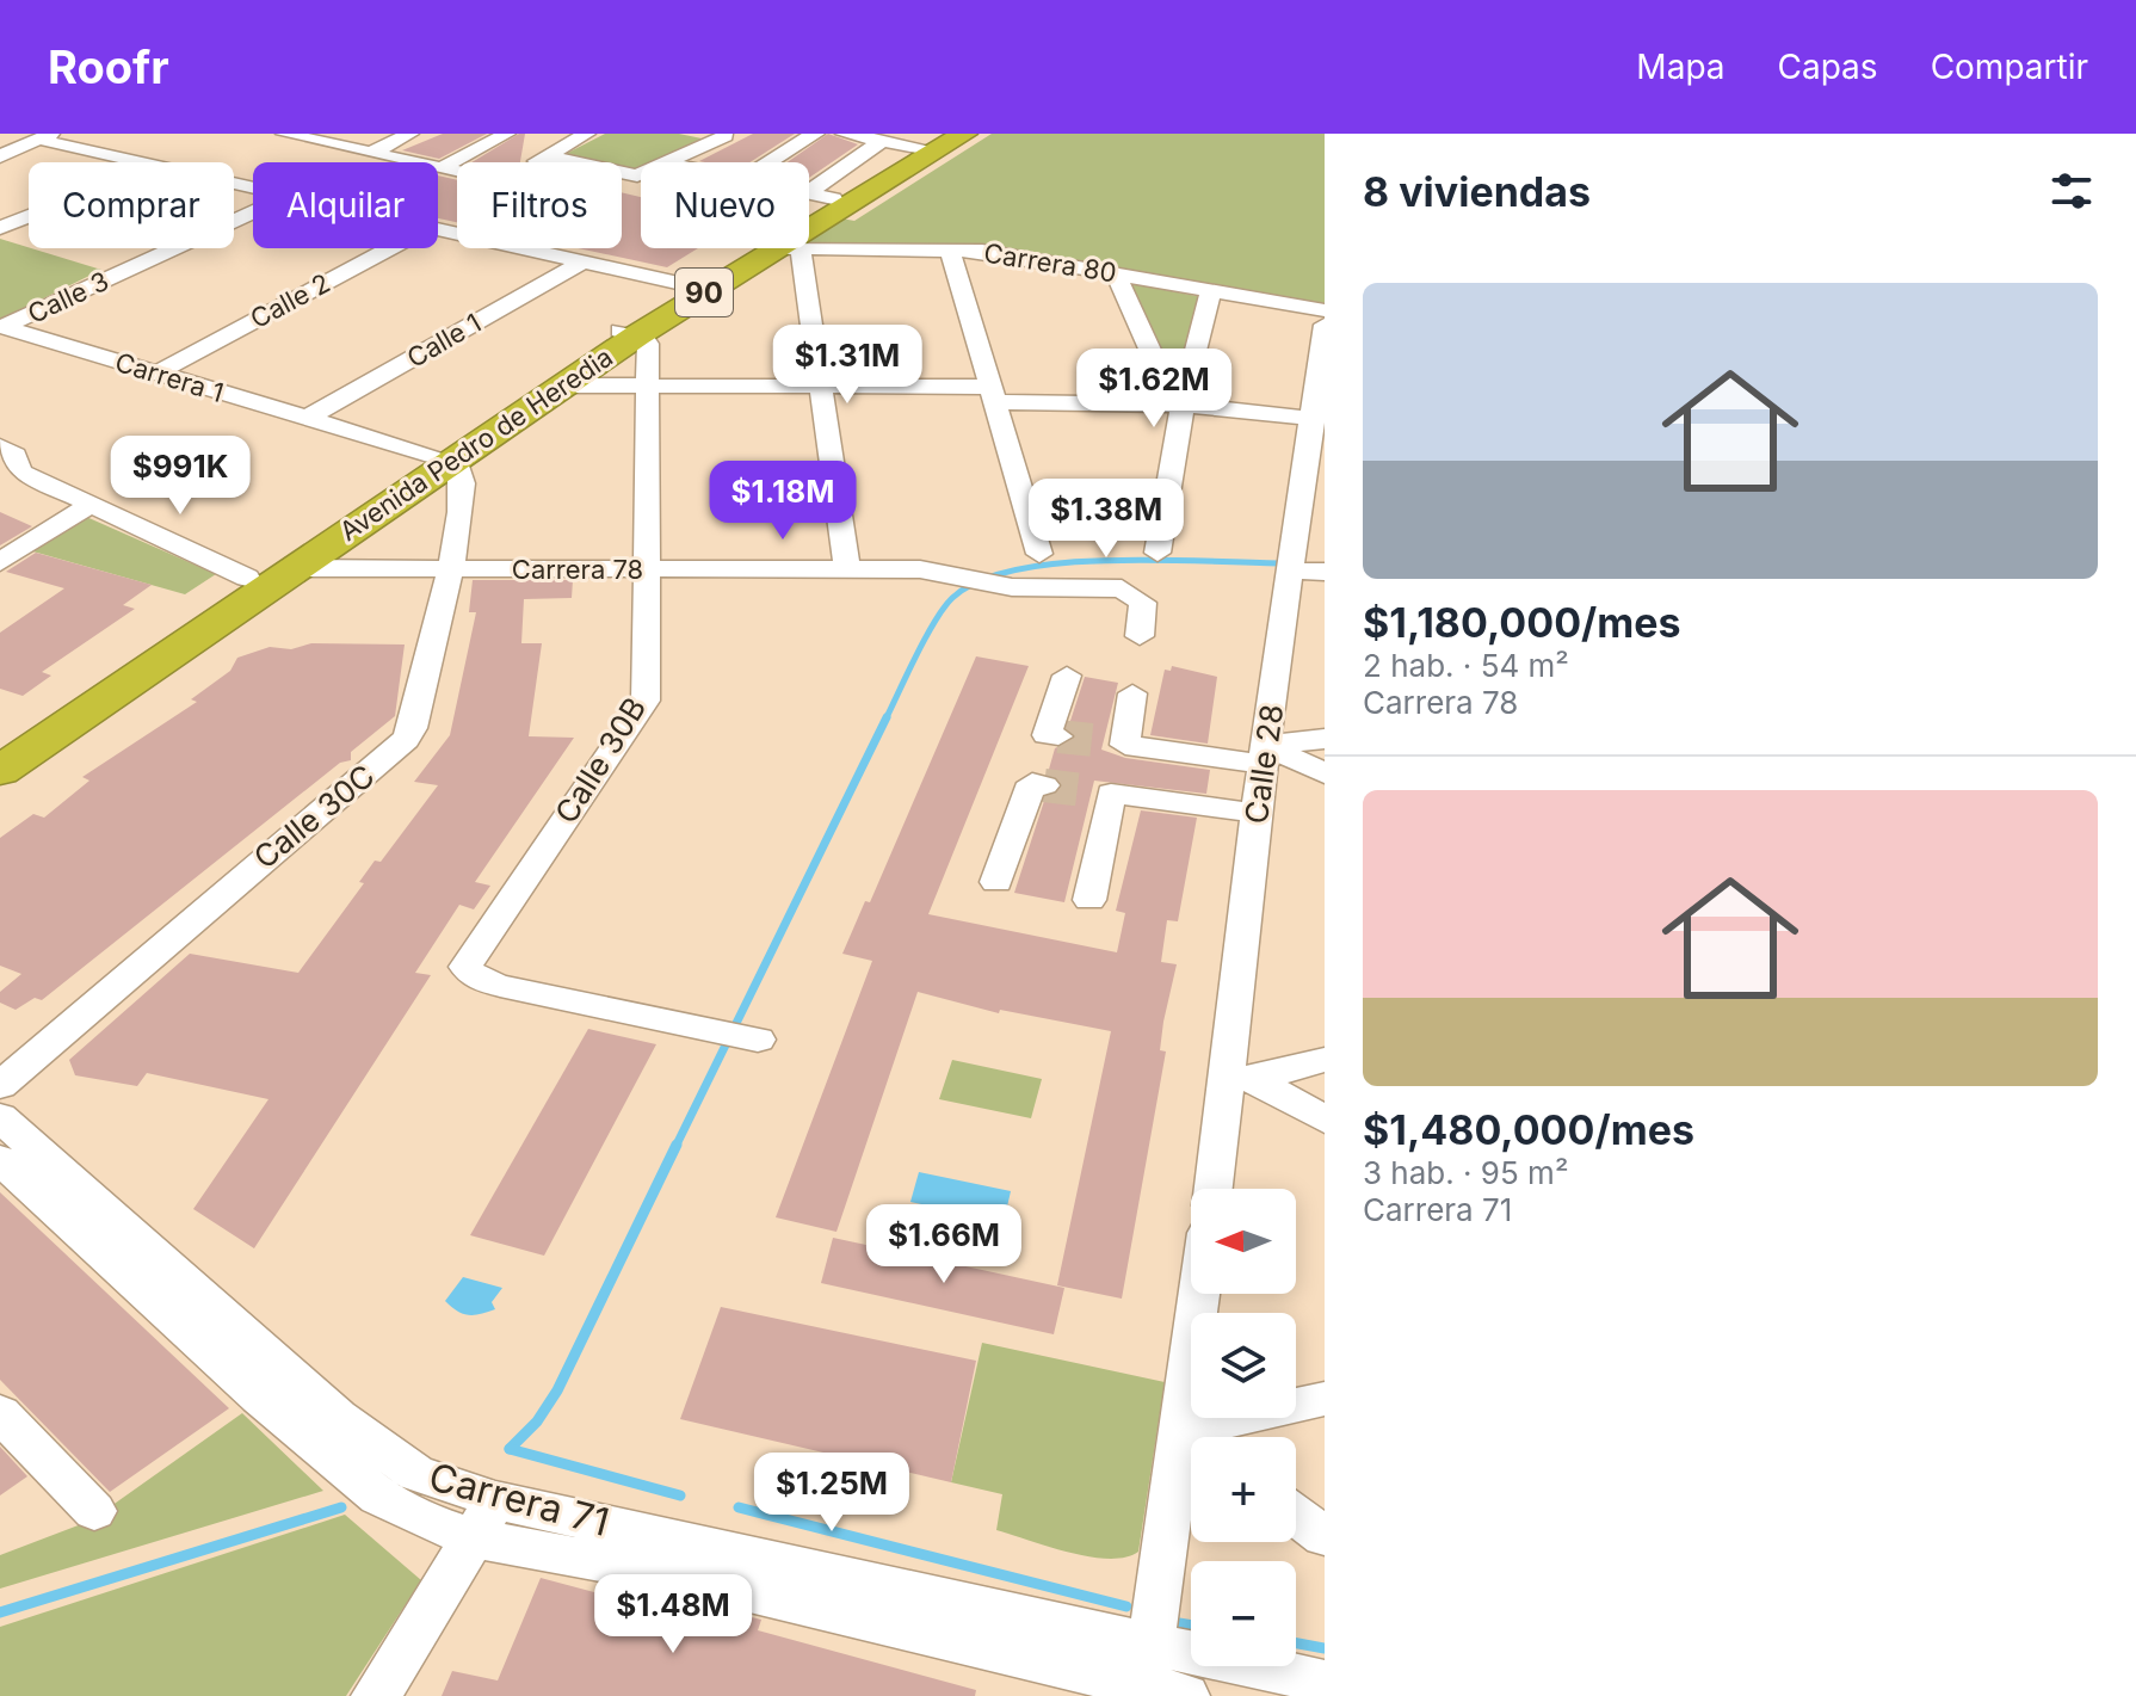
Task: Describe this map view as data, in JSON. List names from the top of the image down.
{
  "streets": {
    "highway": ["90", "Avenida Pedro de Heredia"],
    "street": [
      "Carrera 80",
      "Calle 3",
      "Calle 2",
      "Calle 1",
      "Carrera 1",
      "Carrera 78",
      "Calle 30B",
      "Calle 28",
      "Calle 30C",
      "Carrera 71"
    ]
  },
  "crossings": [
    ["Carrera 80", "Avenida Pedro de Heredia"],
    ["Calle 3", "Carrera 1"],
    ["Calle 2", "Carrera 1"],
    ["Calle 1", "Carrera 1"],
    ["Carrera 1", "Avenida Pedro de Heredia"],
    ["Carrera 1", "Calle 30C"],
    ["Avenida Pedro de Heredia", "Carrera 78"],
    ["Avenida Pedro de Heredia", "Calle 30B"],
    ["Avenida Pedro de Heredia", "Calle 30C"],
    ["Carrera 78", "Calle 30B"],
    ["Carrera 78", "Calle 30C"]
  ],
  "north": "left",
  "page": {
    "header": "Roofr",
    "nav": ["Mapa", "Capas", "Compartir"],
    "heading": "8 viviendas",
    "chip": [
      "Comprar",
      "Alquilar",
      "Filtros",
      "Nuevo"
    ],
    "list": [
      {
        "name": "$1,180,000/mes",
        "note": "2 hab. · 54 m² · Carrera 78"
      },
      {
        "name": "$1,480,000/mes",
        "note": "3 hab. · 95 m² · Carrera 71"
      }
    ],
    "price": [
      "$1.31M",
      "$1.62M",
      "$991K",
      "$1.18M",
      "$1.38M",
      "$1.66M",
      "$1.25M",
      "$1.48M"
    ],
    "map_buttons": ["+", "−"]
  }
}
